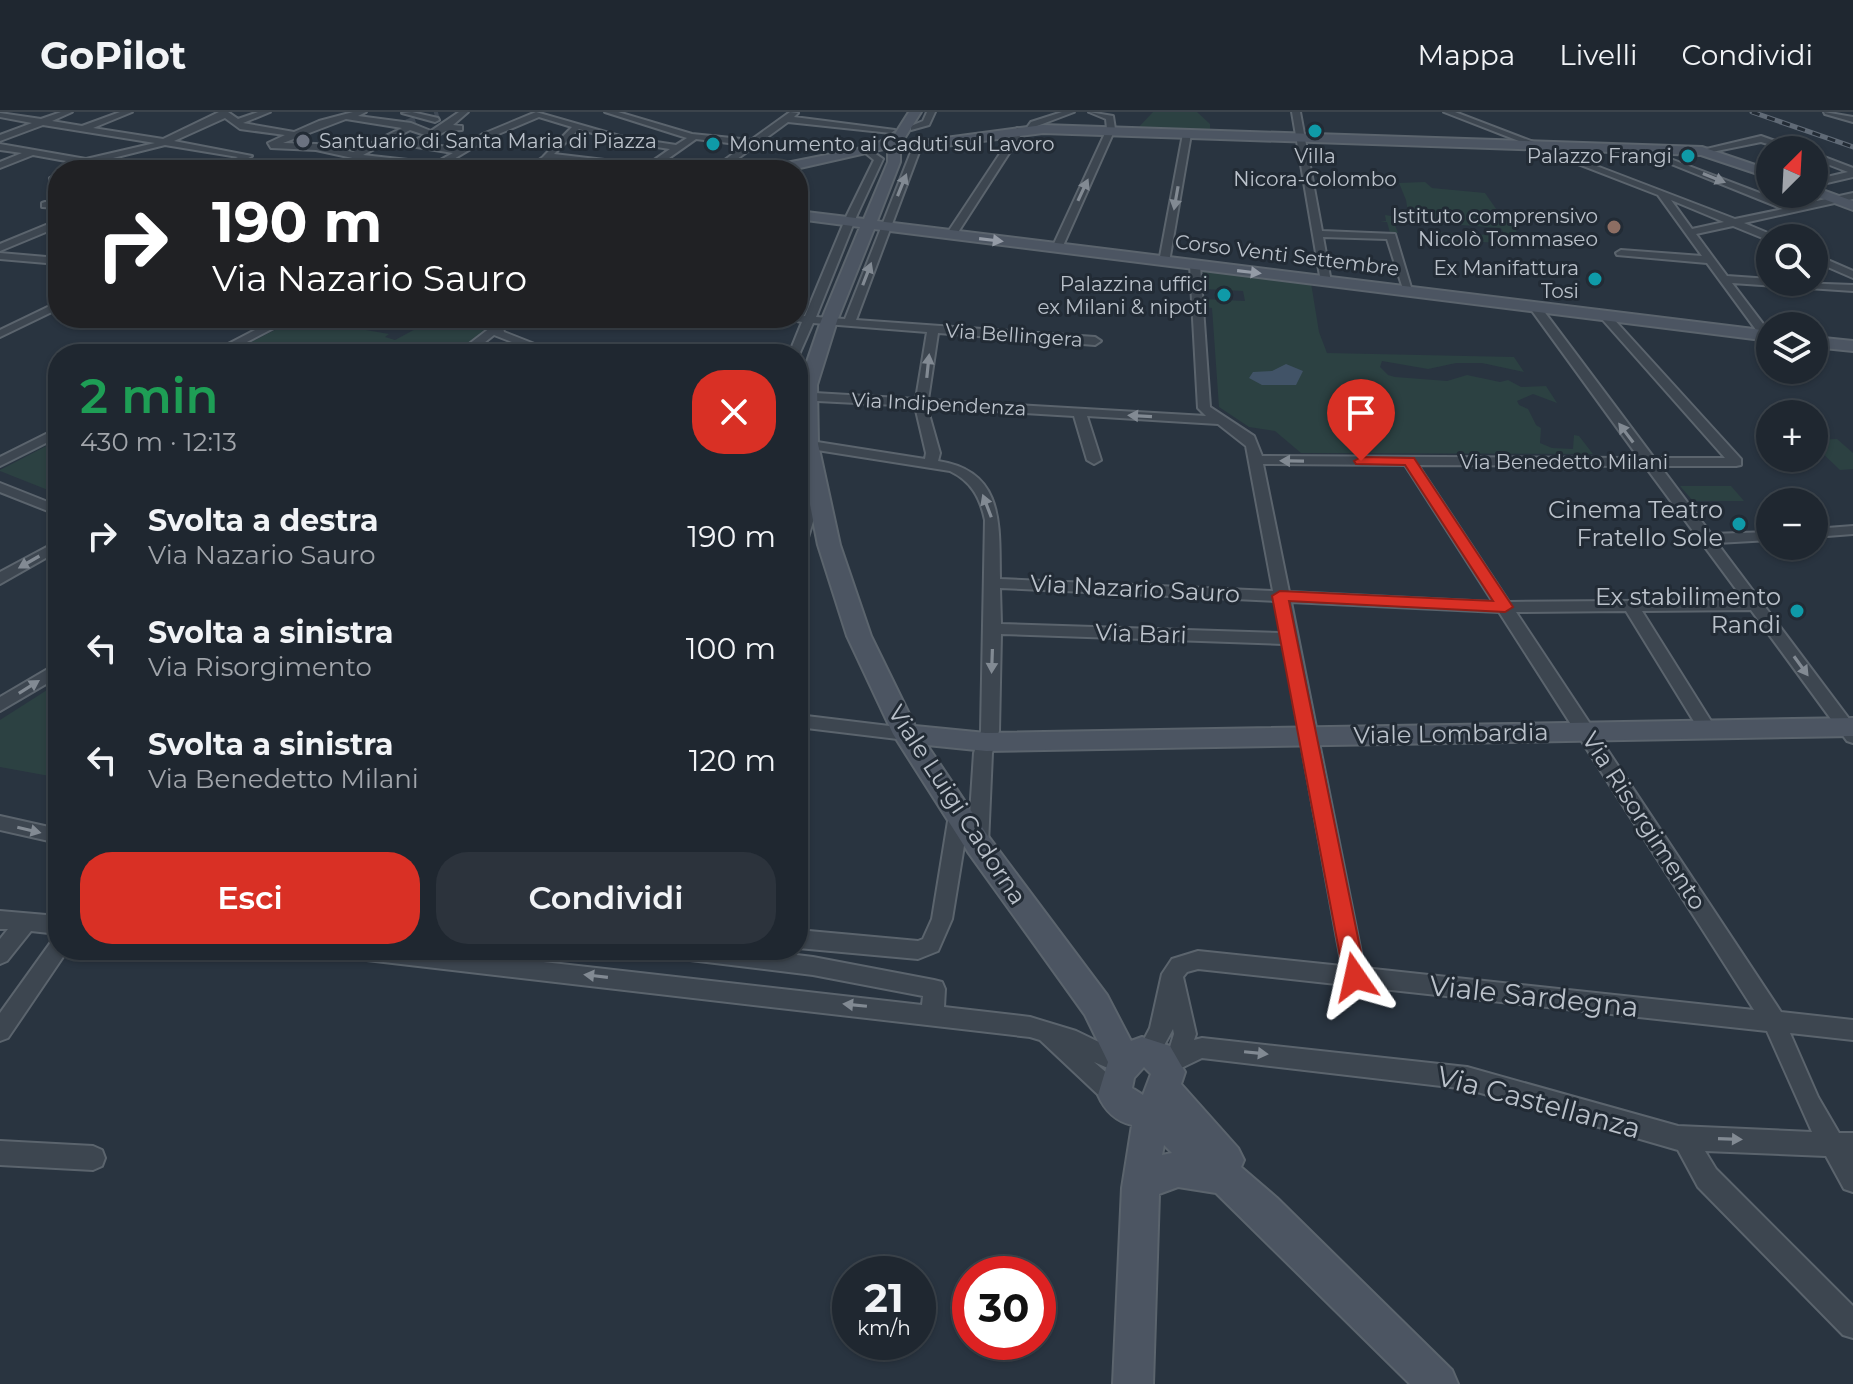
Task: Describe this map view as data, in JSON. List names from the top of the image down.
{
  "streets": {
    "street": [
      "Corso Venti Settembre",
      "Via Bellingera",
      "Via Indipendenza",
      "Via Benedetto Milani",
      "Via Nazario Sauro",
      "Via Bari",
      "Viale Lombardia",
      "Viale Luigi Cadorna",
      "Via Risorgimento",
      "Viale Sardegna",
      "Via Castellanza"
    ]
  },
  "crossings": [
    ["Corso Venti Settembre", "Via Benedetto Milani"],
    ["Corso Venti Settembre", "Viale Luigi Cadorna"],
    ["Via Bellingera", "Via Indipendenza"],
    ["Via Bellingera", "Viale Luigi Cadorna"],
    ["Via Benedetto Milani", "Via Risorgimento"],
    ["Via Nazario Sauro", "Via Risorgimento"],
    ["Viale Lombardia", "Viale Luigi Cadorna"],
    ["Viale Lombardia", "Via Risorgimento"],
    ["Viale Luigi Cadorna", "Via Castellanza"],
    ["Via Risorgimento", "Viale Sardegna"],
    ["Via Risorgimento", "Via Castellanza"]
  ],
  "one_way": ["Via Castellanza"],
  "places": [
    "Villa Nicora-Colombo",
    "Santuario di Santa Maria di Piazza",
    "Monumento ai Caduti sul Lavoro",
    "Palazzo Frangi",
    "Istituto comprensivo Nicolò Tommaseo",
    "Ex Manifattura Tosi",
    "Palazzina uffici ex Milani & nipoti",
    "Cinema Teatro Fratello Sole",
    "Ex stabilimento Randi"
  ],
  "north": "top right",
  "page": {
    "header": "GoPilot",
    "nav": ["Mappa", "Livelli", "Condividi"],
    "map_buttons": ["+", "−"],
    "turn": ["190 m", "Via Nazario Sauro"],
    "heading": ["2 min", "430 m · 12:13"],
    "list": [
      {
        "name": "Svolta a destra",
        "note": "Via Nazario Sauro",
        "value": "190 m"
      },
      {
        "name": "Svolta a sinistra",
        "note": "Via Risorgimento",
        "value": "100 m"
      },
      {
        "name": "Svolta a sinistra",
        "note": "Via Benedetto Milani",
        "value": "120 m"
      }
    ],
    "buttons": ["Esci", "Condividi"],
    "speed": "21 km/h",
    "limit": "30"
  }
}
